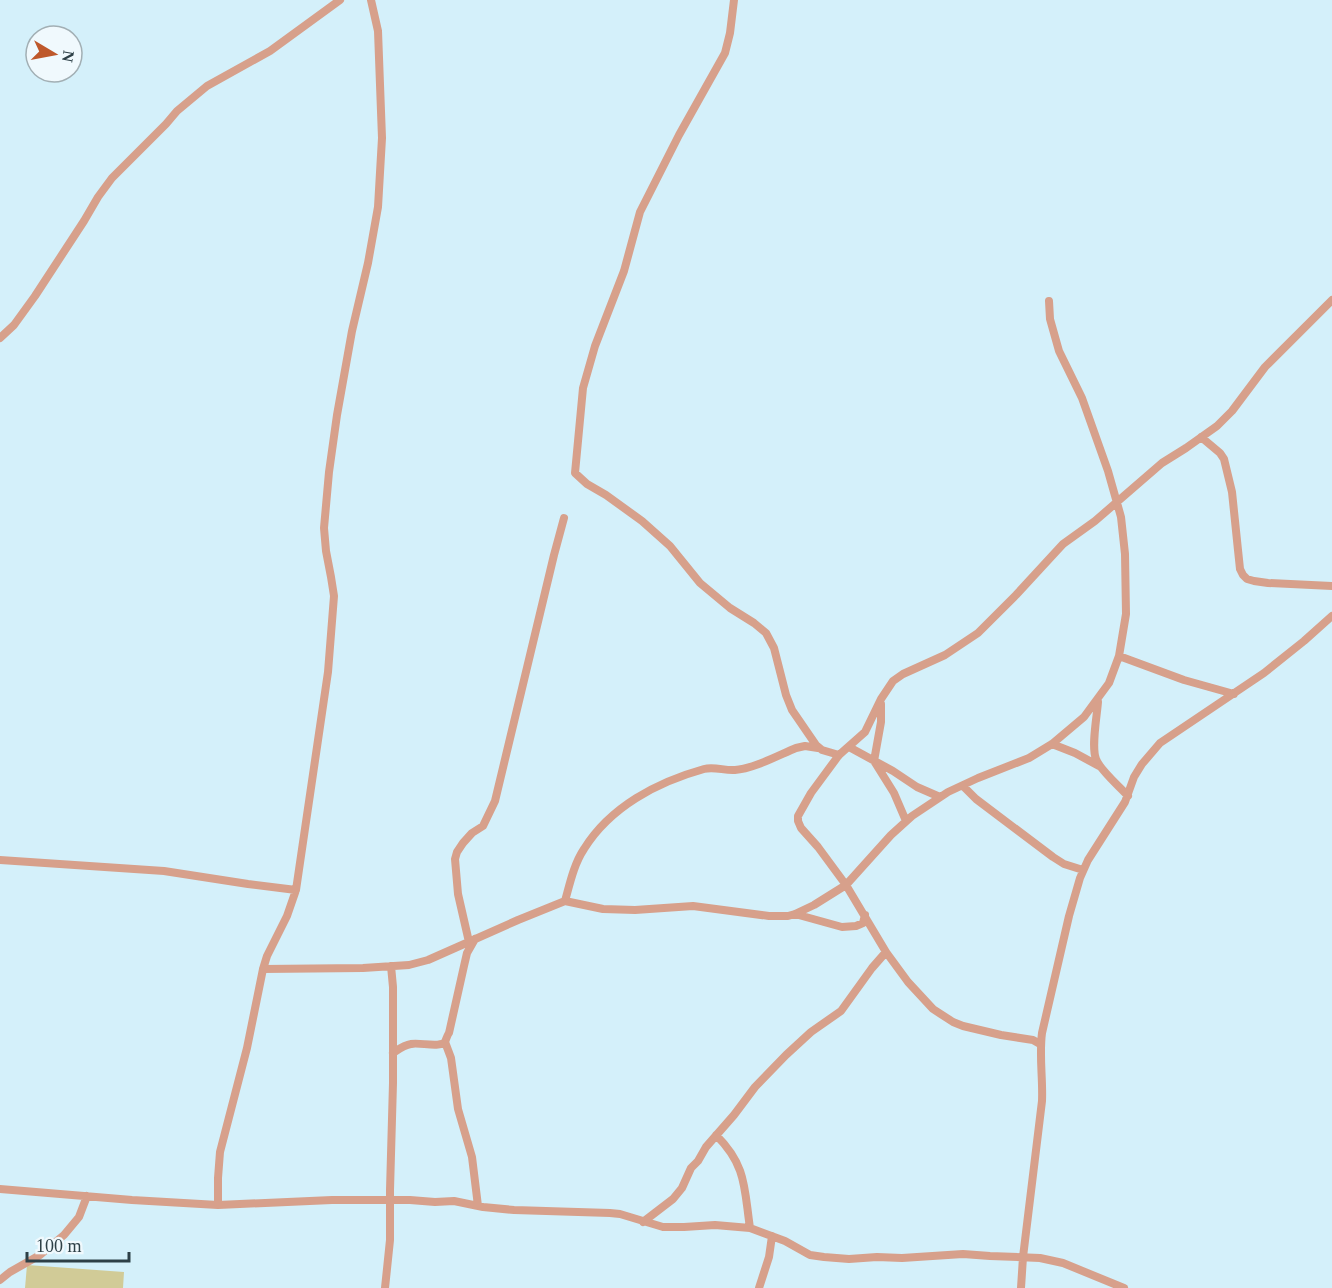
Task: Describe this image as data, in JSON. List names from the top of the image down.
{
  "scale_bar": "100 m",
  "north": "right"
}
